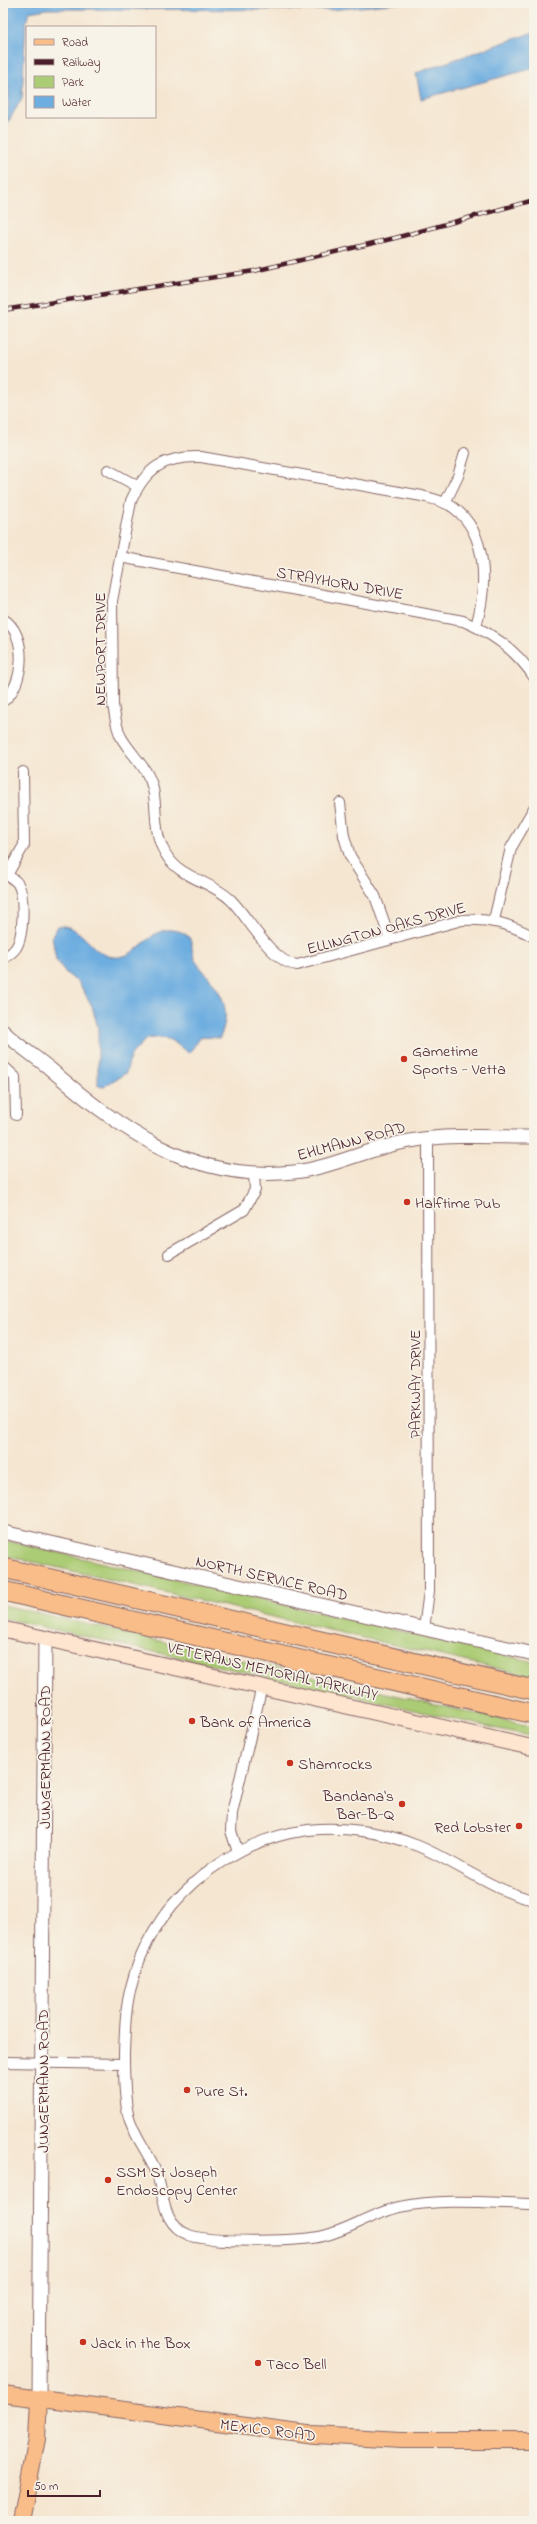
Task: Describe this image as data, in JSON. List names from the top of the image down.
{
  "streets": {
    "main road": ["VETERANS MEMORIAL PARKWAY", "JUNGERMANN ROAD", "MEXICO ROAD"],
    "street": [
      "STRAYHORN DRIVE",
      "NEWPORT DRIVE",
      "ELLINGTON OAKS DRIVE",
      "EHLMANN ROAD",
      "PARKWAY DRIVE",
      "NORTH SERVICE ROAD"
    ]
  },
  "crossings": [
    ["STRAYHORN DRIVE", "NEWPORT DRIVE"],
    ["NEWPORT DRIVE", "ELLINGTON OAKS DRIVE"],
    ["EHLMANN ROAD", "PARKWAY DRIVE"],
    ["PARKWAY DRIVE", "NORTH SERVICE ROAD"],
    ["VETERANS MEMORIAL PARKWAY", "JUNGERMANN ROAD"],
    ["JUNGERMANN ROAD", "MEXICO ROAD"]
  ],
  "places": [
    "Gametime Sports - Vetta",
    "Halftime Pub",
    "Bank of America",
    "Shamrocks",
    "Bandana's Bar-B-Q",
    "Red Lobster",
    "Pure St.",
    "SSM St Joseph Endoscopy Center",
    "Jack in the Box",
    "Taco Bell"
  ],
  "legend": [
    "Road",
    "Railway",
    "Park",
    "Water"
  ],
  "scale_bar": "50 m"
}
